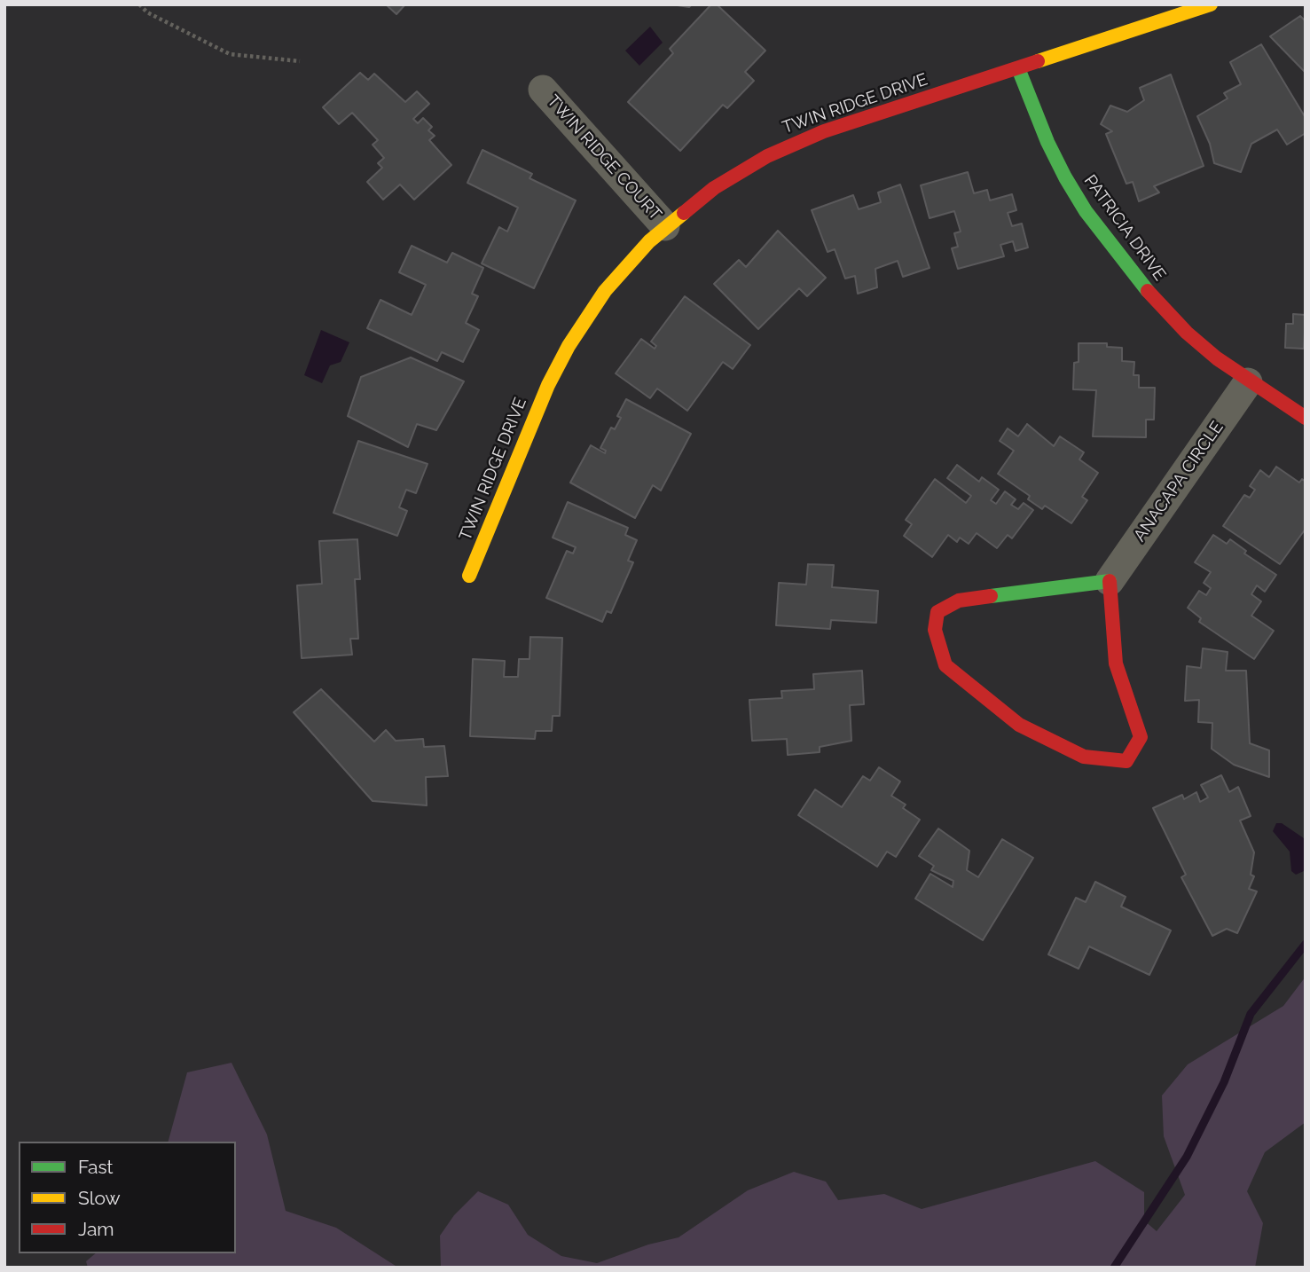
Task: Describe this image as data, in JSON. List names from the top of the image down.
{
  "streets": {
    "street": [
      "TWIN RIDGE DRIVE",
      "TWIN RIDGE COURT",
      "PATRICIA DRIVE",
      "ANACAPA CIRCLE"
    ]
  },
  "crossings": [
    ["TWIN RIDGE DRIVE", "TWIN RIDGE COURT"],
    ["TWIN RIDGE DRIVE", "PATRICIA DRIVE"],
    ["PATRICIA DRIVE", "ANACAPA CIRCLE"]
  ],
  "legend": ["Fast", "Slow", "Jam"]
}
